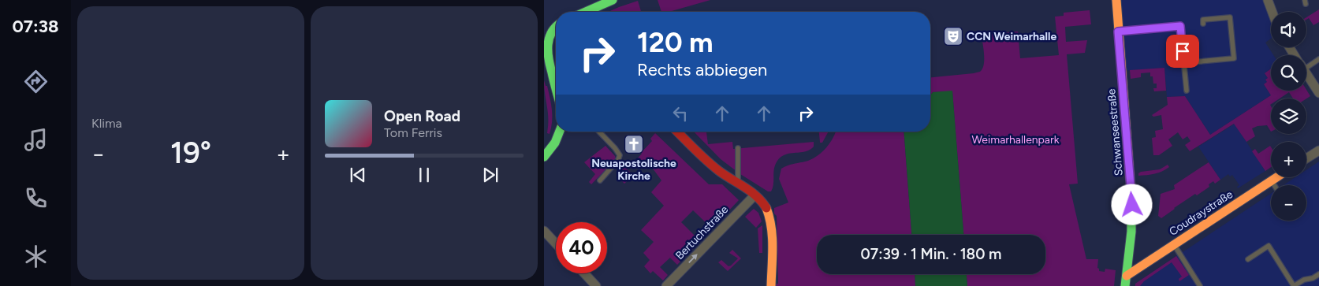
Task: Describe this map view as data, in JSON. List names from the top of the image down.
{
  "streets": {
    "street": ["Schwanseestraße", "Coudraystraße", "Bertuchstraße"]
  },
  "crossings": [
    ["Schwanseestraße", "Coudraystraße"]
  ],
  "one_way": ["Bertuchstraße"],
  "parks": ["Weimarhallenpark"],
  "places": {
    "theatre": ["CCN Weimarhalle"],
    "church": ["Neuapostolische Kirche"]
  },
  "page": {
    "tabs": "07:38",
    "tile": "Klima",
    "map_buttons": ["+", "−"],
    "turn": ["120 m", "Rechts abbiegen"],
    "song": ["Open Road", "Tom Ferris"],
    "heat": ["−", "19°", "+"],
    "limit": "40",
    "trip": "07:39 · 1 Min. · 180 m"
  }
}
